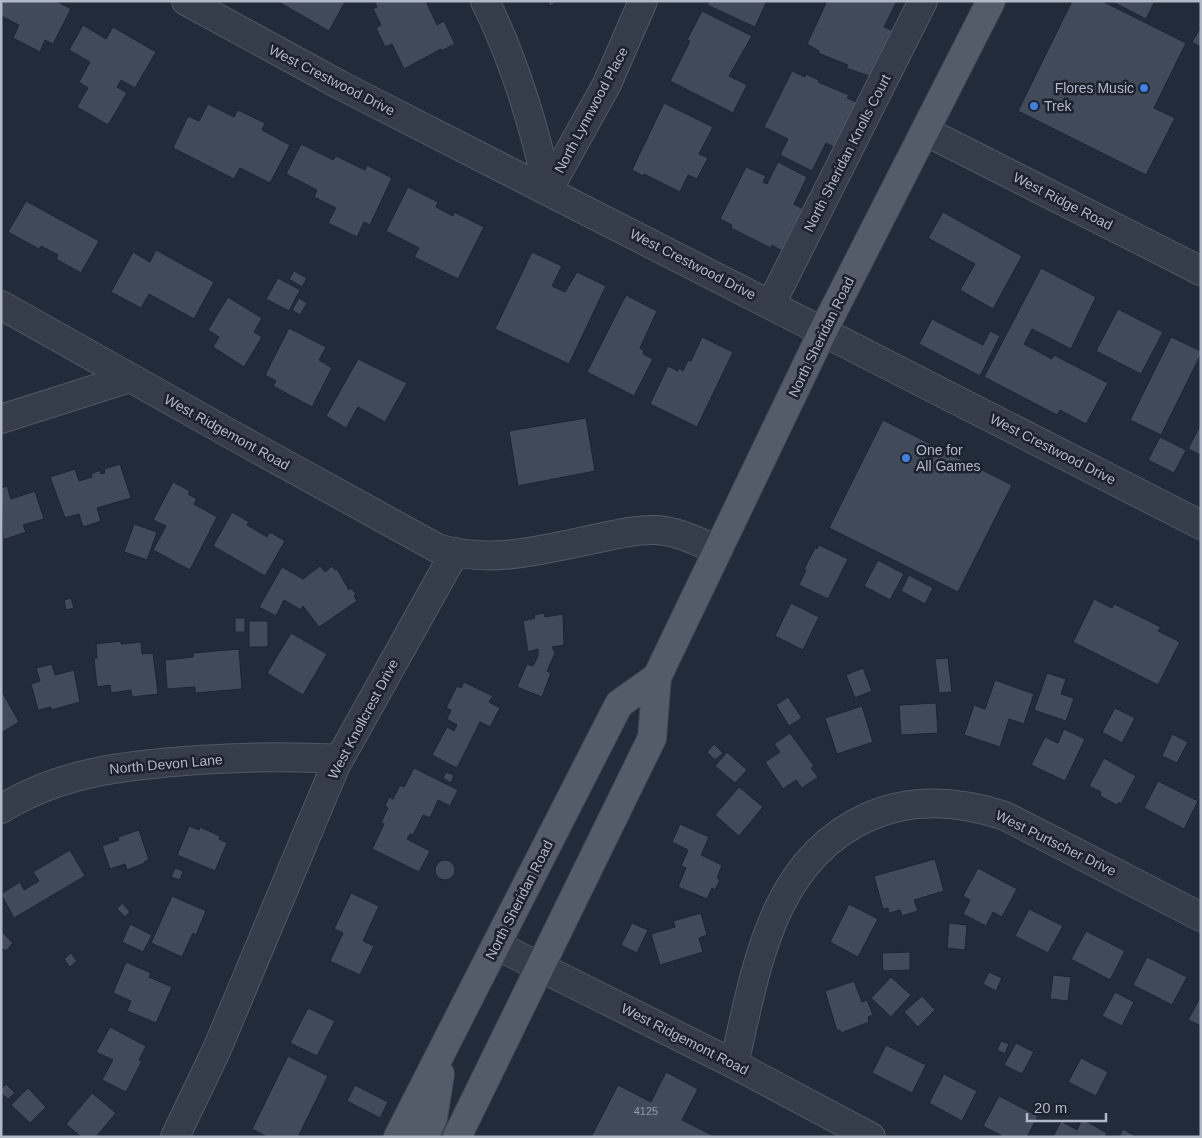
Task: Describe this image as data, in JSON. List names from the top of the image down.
{
  "streets": {
    "main road": ["North Sheridan Road"],
    "street": [
      "West Crestwood Drive",
      "North Lynnwood Place",
      "North Sheridan Knolls Court",
      "West Ridge Road",
      "West Ridgemont Road",
      "West Knollcrest Drive",
      "North Devon Lane",
      "West Purtscher Drive"
    ]
  },
  "crossings": [
    ["West Crestwood Drive", "North Lynnwood Place"],
    ["West Crestwood Drive", "North Sheridan Knolls Court"],
    ["West Crestwood Drive", "North Sheridan Road"],
    ["West Ridge Road", "North Sheridan Road"],
    ["North Sheridan Road", "West Ridgemont Road"],
    ["West Ridgemont Road", "West Knollcrest Drive"],
    ["West Ridgemont Road", "West Purtscher Drive"],
    ["West Knollcrest Drive", "North Devon Lane"]
  ],
  "places": ["Flores Music", "Trek", "One for All Games"],
  "house_numbers": ["4125"],
  "scale_bar": "20 m"
}
